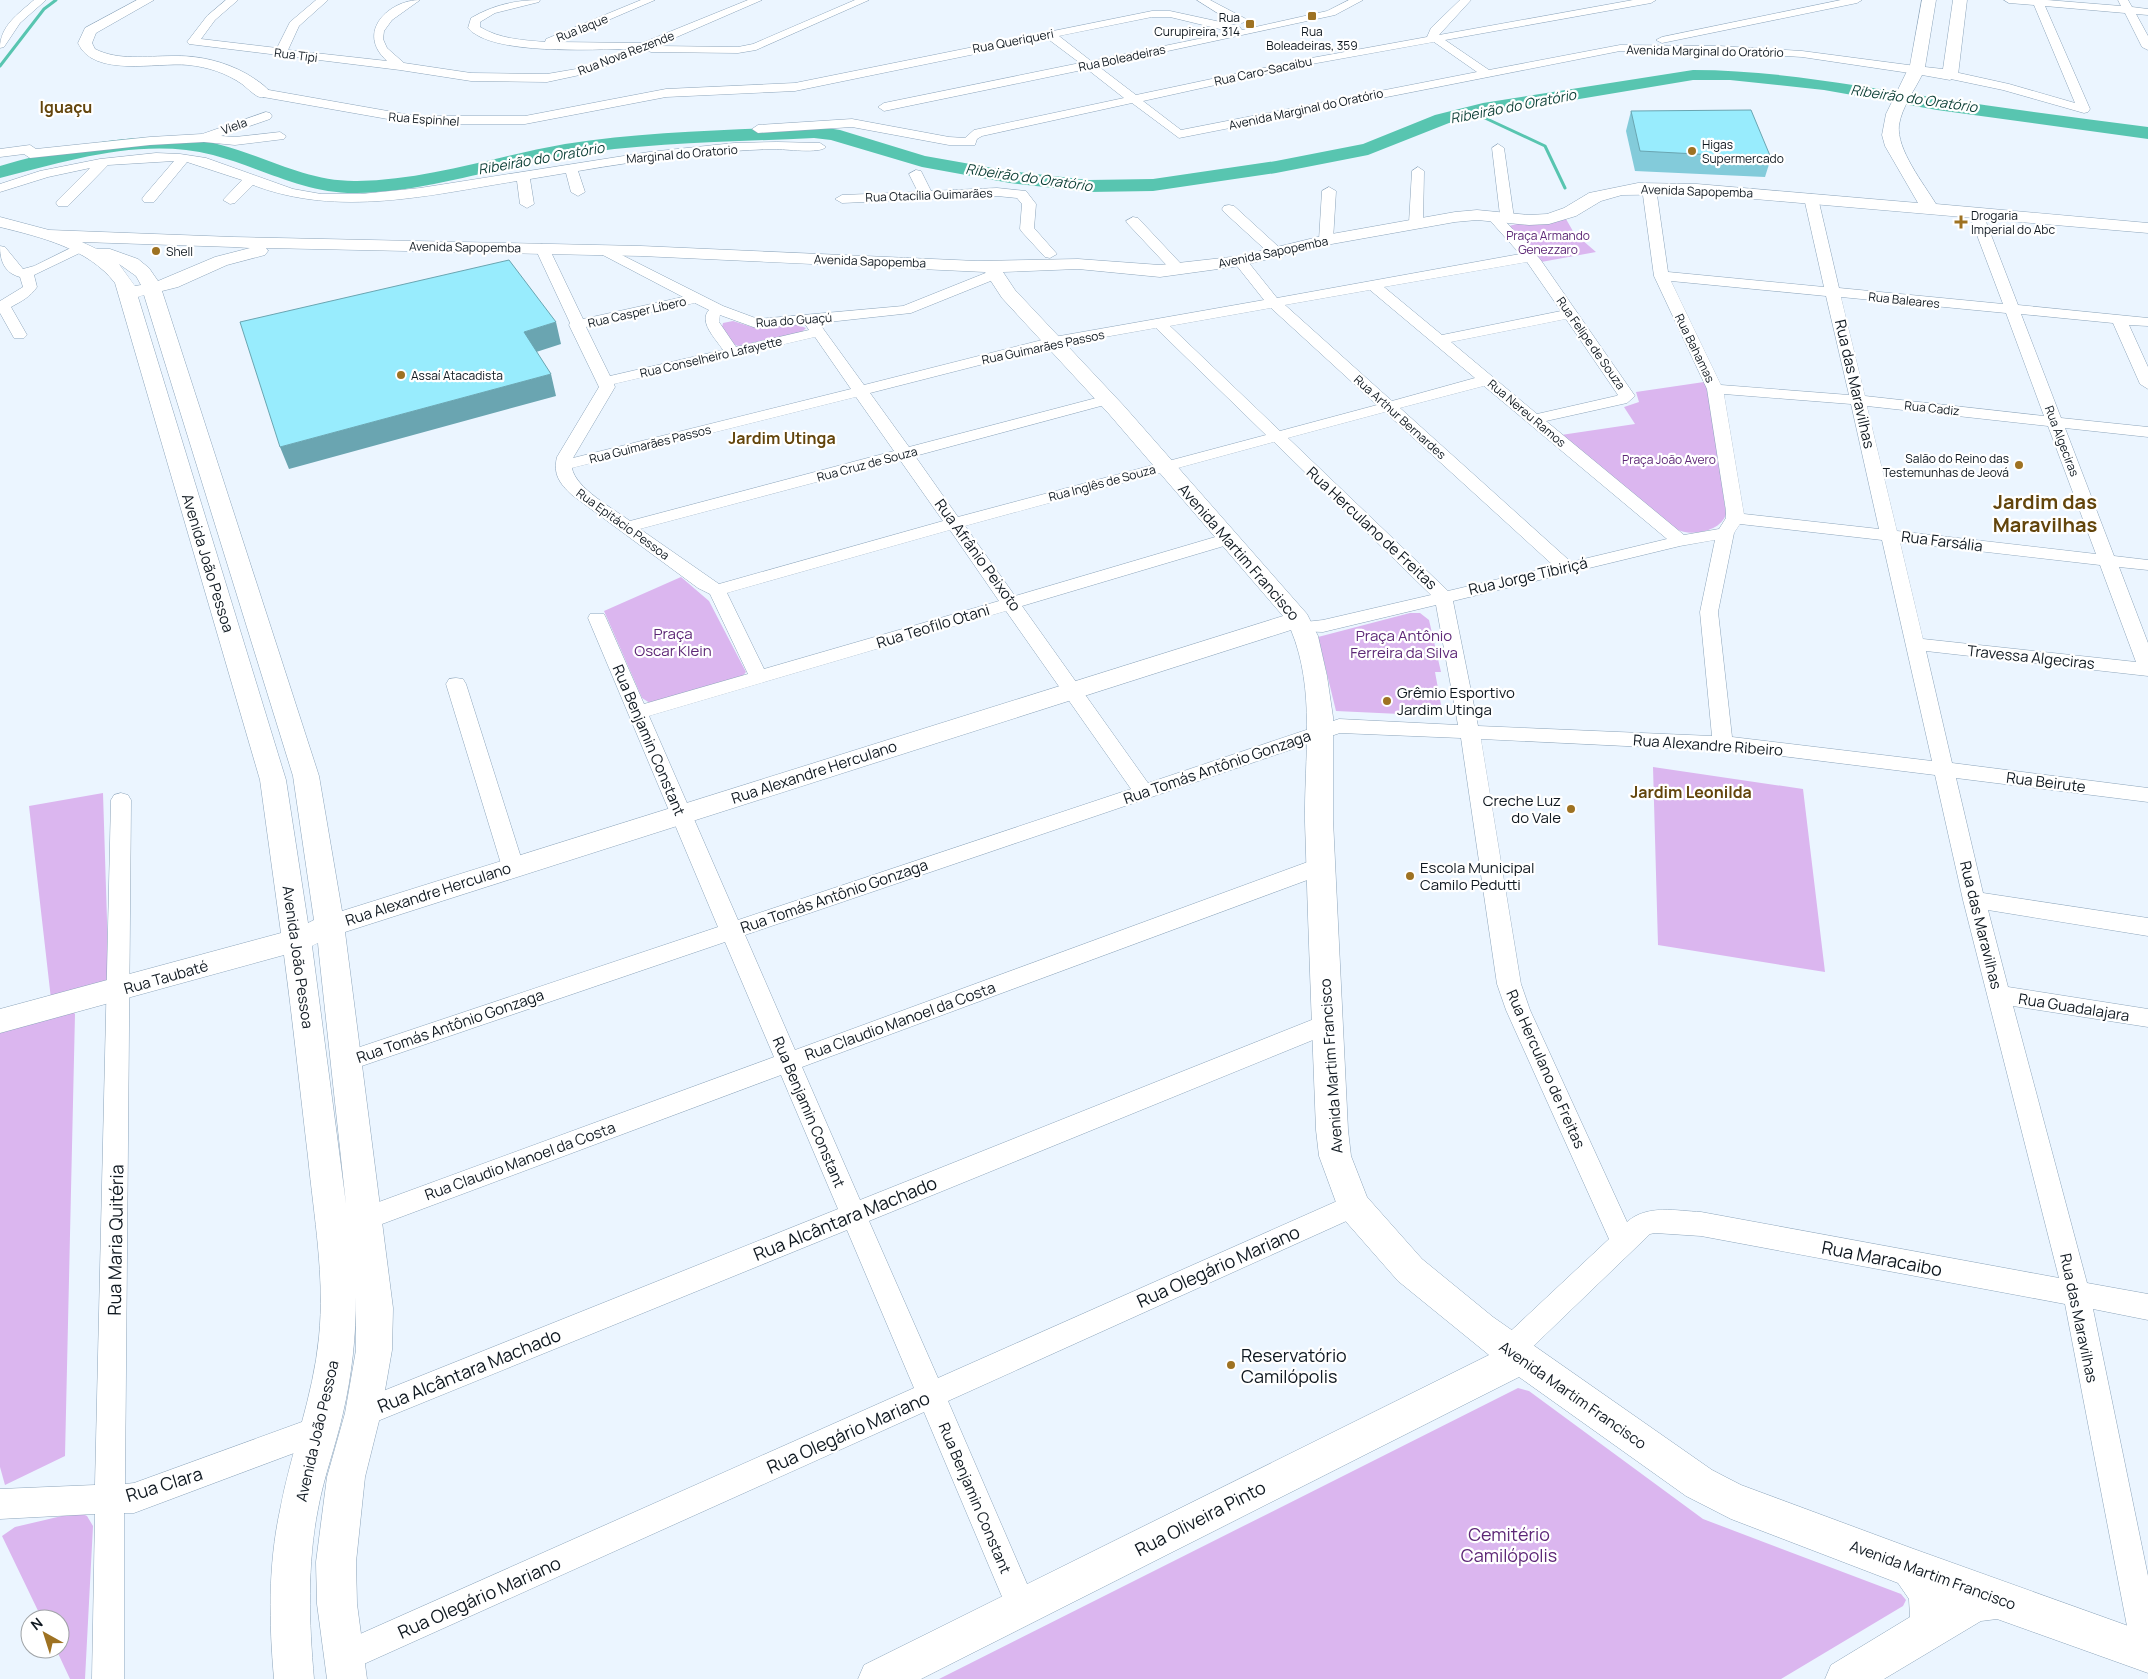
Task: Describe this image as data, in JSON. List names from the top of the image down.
{
  "streets": {
    "main road": [
      "Avenida Marginal do Oratório",
      "Avenida Sapopemba",
      "Avenida Martim Francisco",
      "Avenida João Pessoa",
      "Rua Alexandre Herculano",
      "Rua Taubaté",
      "Rua Oliveira Pinto"
    ],
    "street": [
      "Rua Iaque",
      "Rua Queriqueri",
      "Rua Nova Rezende",
      "Rua Tipi",
      "Rua Boleadeiras",
      "Rua Caro-Sacaibu",
      "Rua Espinhel",
      "Viela",
      "Marginal do Oratorio",
      "Rua Otacília Guimarães",
      "Rua Baleares",
      "Rua Casper Líbero",
      "Rua do Guaçú",
      "Rua Felipe de Souza",
      "Rua Guimarães Passos",
      "Rua Bahamas",
      "Rua Conselheiro Lafayette",
      "Rua das Maravilhas",
      "Rua Cadiz",
      "Rua Nereu Ramos",
      "Rua Arthur Bernardes",
      "Rua Algeciras",
      "Rua Cruz de Souza",
      "Rua Inglês de Souza",
      "Rua Epitácio Pessoa",
      "Rua Herculano de Freitas",
      "Rua Farsália",
      "Rua Afrânio Peixoto",
      "Rua Jorge Tibiriçá",
      "Rua Teofilo Otani",
      "Travessa Algeciras",
      "Rua Benjamin Constant",
      "Rua Alexandre Ribeiro",
      "Rua Tomás Antônio Gonzaga",
      "Rua Beirute",
      "Rua Guadalajara",
      "Rua Claudio Manoel da Costa",
      "Rua Alcântara Machado",
      "Rua Maria Quitéria",
      "Rua Maracaibo",
      "Rua Olegário Mariano",
      "Rua Clara"
    ]
  },
  "crossings": [
    ["Rua Queriqueri", "Rua Boleadeiras"],
    ["Rua Queriqueri", "Rua Espinhel"],
    ["Avenida Marginal do Oratório", "Rua Caro-Sacaibu"],
    ["Rua Nova Rezende", "Rua Tipi"],
    ["Avenida Sapopemba", "Rua do Guaçú"],
    ["Avenida Sapopemba", "Rua Felipe de Souza"],
    ["Avenida Sapopemba", "Rua Bahamas"],
    ["Avenida Sapopemba", "Rua das Maravilhas"],
    ["Avenida Sapopemba", "Rua Arthur Bernardes"],
    ["Avenida Sapopemba", "Rua Algeciras"],
    ["Avenida Sapopemba", "Avenida Martim Francisco"],
    ["Rua Baleares", "Rua Bahamas"],
    ["Rua Baleares", "Rua das Maravilhas"],
    ["Rua Baleares", "Rua Algeciras"],
    ["Rua Casper Líbero", "Rua do Guaçú"],
    ["Rua do Guaçú", "Rua Conselheiro Lafayette"],
    ["Rua do Guaçú", "Avenida Martim Francisco"],
    ["Rua do Guaçú", "Rua Afrânio Peixoto"],
    ["Rua Felipe de Souza", "Rua Guimarães Passos"],
    ["Rua Felipe de Souza", "Rua Nereu Ramos"],
    ["Rua Guimarães Passos", "Rua Nereu Ramos"],
    ["Rua Guimarães Passos", "Rua Arthur Bernardes"],
    ["Rua Guimarães Passos", "Rua Epitácio Pessoa"],
    ["Rua Guimarães Passos", "Rua Herculano de Freitas"],
    ["Rua Guimarães Passos", "Avenida Martim Francisco"],
    ["Rua Guimarães Passos", "Rua Afrânio Peixoto"],
    ["Rua Bahamas", "Rua Cadiz"],
    ["Rua Bahamas", "Rua Farsália"],
    ["Rua Bahamas", "Rua Jorge Tibiriçá"],
    ["Rua Bahamas", "Rua Alexandre Ribeiro"],
    ["Rua Conselheiro Lafayette", "Rua Afrânio Peixoto"],
    ["Rua das Maravilhas", "Rua Cadiz"],
    ["Rua das Maravilhas", "Rua Farsália"],
    ["Rua das Maravilhas", "Avenida Martim Francisco"],
    ["Rua das Maravilhas", "Travessa Algeciras"],
    ["Rua das Maravilhas", "Rua Alexandre Ribeiro"],
    ["Rua das Maravilhas", "Rua Beirute"],
    ["Rua das Maravilhas", "Rua Guadalajara"],
    ["Rua das Maravilhas", "Rua Maracaibo"],
    ["Rua Cadiz", "Rua Algeciras"],
    ["Rua Nereu Ramos", "Rua Inglês de Souza"],
    ["Rua Nereu Ramos", "Rua Jorge Tibiriçá"],
    ["Rua Arthur Bernardes", "Rua Inglês de Souza"],
    ["Rua Arthur Bernardes", "Rua Jorge Tibiriçá"],
    ["Rua Algeciras", "Rua Farsália"],
    ["Rua Algeciras", "Travessa Algeciras"],
    ["Rua Cruz de Souza", "Rua Epitácio Pessoa"],
    ["Rua Cruz de Souza", "Avenida Martim Francisco"],
    ["Rua Cruz de Souza", "Rua Afrânio Peixoto"],
    ["Rua Inglês de Souza", "Rua Epitácio Pessoa"],
    ["Rua Inglês de Souza", "Rua Herculano de Freitas"],
    ["Rua Inglês de Souza", "Avenida Martim Francisco"],
    ["Rua Inglês de Souza", "Rua Afrânio Peixoto"],
    ["Rua Herculano de Freitas", "Rua Jorge Tibiriçá"],
    ["Rua Herculano de Freitas", "Rua Alexandre Ribeiro"],
    ["Rua Herculano de Freitas", "Rua Tomás Antônio Gonzaga"],
    ["Rua Herculano de Freitas", "Rua Maracaibo"],
    ["Rua Farsália", "Rua Jorge Tibiriçá"],
    ["Avenida Martim Francisco", "Rua Jorge Tibiriçá"],
    ["Avenida Martim Francisco", "Rua Teofilo Otani"],
    ["Avenida Martim Francisco", "Rua Tomás Antônio Gonzaga"],
    ["Avenida Martim Francisco", "Rua Alexandre Herculano"],
    ["Avenida Martim Francisco", "Rua Claudio Manoel da Costa"],
    ["Avenida Martim Francisco", "Rua Alcântara Machado"],
    ["Avenida Martim Francisco", "Rua Maracaibo"],
    ["Avenida Martim Francisco", "Rua Olegário Mariano"],
    ["Avenida Martim Francisco", "Rua Oliveira Pinto"],
    ["Rua Afrânio Peixoto", "Rua Teofilo Otani"],
    ["Rua Afrânio Peixoto", "Rua Tomás Antônio Gonzaga"],
    ["Rua Afrânio Peixoto", "Rua Alexandre Herculano"],
    ["Avenida João Pessoa", "Rua Tomás Antônio Gonzaga"],
    ["Avenida João Pessoa", "Rua Alexandre Herculano"],
    ["Avenida João Pessoa", "Rua Taubaté"],
    ["Avenida João Pessoa", "Rua Claudio Manoel da Costa"],
    ["Avenida João Pessoa", "Rua Alcântara Machado"],
    ["Avenida João Pessoa", "Rua Olegário Mariano"],
    ["Avenida João Pessoa", "Rua Clara"],
    ["Rua Jorge Tibiriçá", "Rua Alexandre Herculano"],
    ["Rua Teofilo Otani", "Rua Benjamin Constant"],
    ["Rua Benjamin Constant", "Rua Tomás Antônio Gonzaga"],
    ["Rua Benjamin Constant", "Rua Alexandre Herculano"],
    ["Rua Benjamin Constant", "Rua Claudio Manoel da Costa"],
    ["Rua Benjamin Constant", "Rua Alcântara Machado"],
    ["Rua Benjamin Constant", "Rua Olegário Mariano"],
    ["Rua Benjamin Constant", "Rua Oliveira Pinto"],
    ["Rua Alexandre Ribeiro", "Rua Tomás Antônio Gonzaga"],
    ["Rua Alexandre Ribeiro", "Rua Beirute"],
    ["Rua Alexandre Herculano", "Rua Taubaté"],
    ["Rua Taubaté", "Rua Maria Quitéria"],
    ["Rua Maria Quitéria", "Rua Clara"],
    ["Rua Maracaibo", "Rua Oliveira Pinto"]
  ],
  "districts": [
    "Iguaçu",
    "Jardim Utinga",
    "Jardim das Maravilhas",
    "Jardim Leonilda"
  ],
  "water": ["Ribeirão do Oratório"],
  "parks": [
    "Praça Armando Genezzaro",
    "Praça João Avero",
    "Praça Oscar Klein",
    "Praça Antônio Ferreira da Silva",
    "Cemitério Camilópolis"
  ],
  "places": {
    "transit": ["Rua Boleadeiras, 359", "Rua Curupireira, 314"],
    "other": [
      "Higas Supermercado",
      "Shell",
      "Assaí Atacadista",
      "Salão do Reino das Testemunhas de Jeová",
      "Grêmio Esportivo Jardim Utinga",
      "Creche Luz do Vale",
      "Escola Municipal Camilo Pedutti",
      "Reservatório Camilópolis"
    ],
    "health": ["Drogaria Imperial do Abc"]
  },
  "north": "top left"
}
